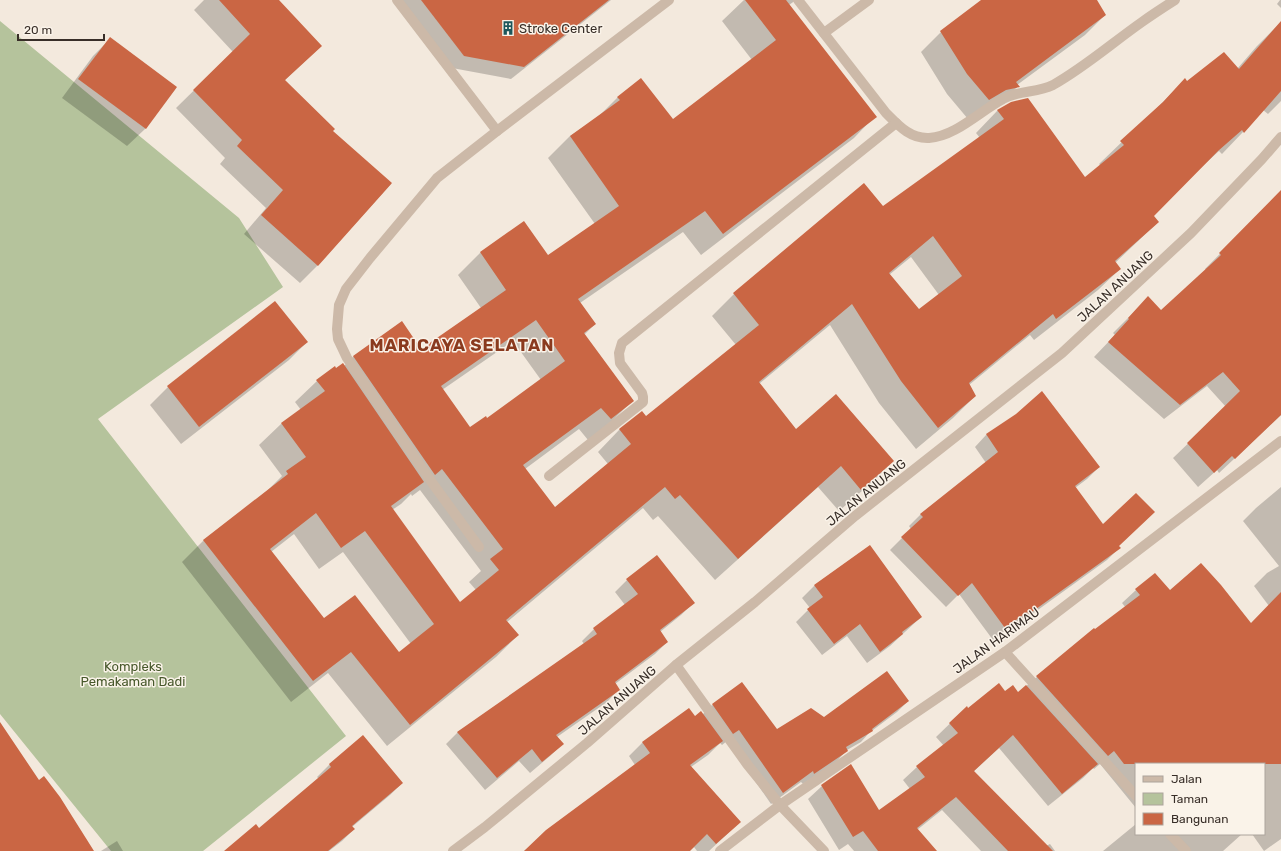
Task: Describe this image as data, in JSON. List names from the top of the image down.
{
  "streets": {
    "street": ["JALAN ANUANG", "JALAN HARIMAU"]
  },
  "districts": ["MARICAYA SELATAN"],
  "parks": ["Kompleks Pemakaman Dadi"],
  "places": {
    "building": ["Stroke Center"]
  },
  "legend": ["Jalan", "Taman", "Bangunan"],
  "scale_bar": "20 m"
}
